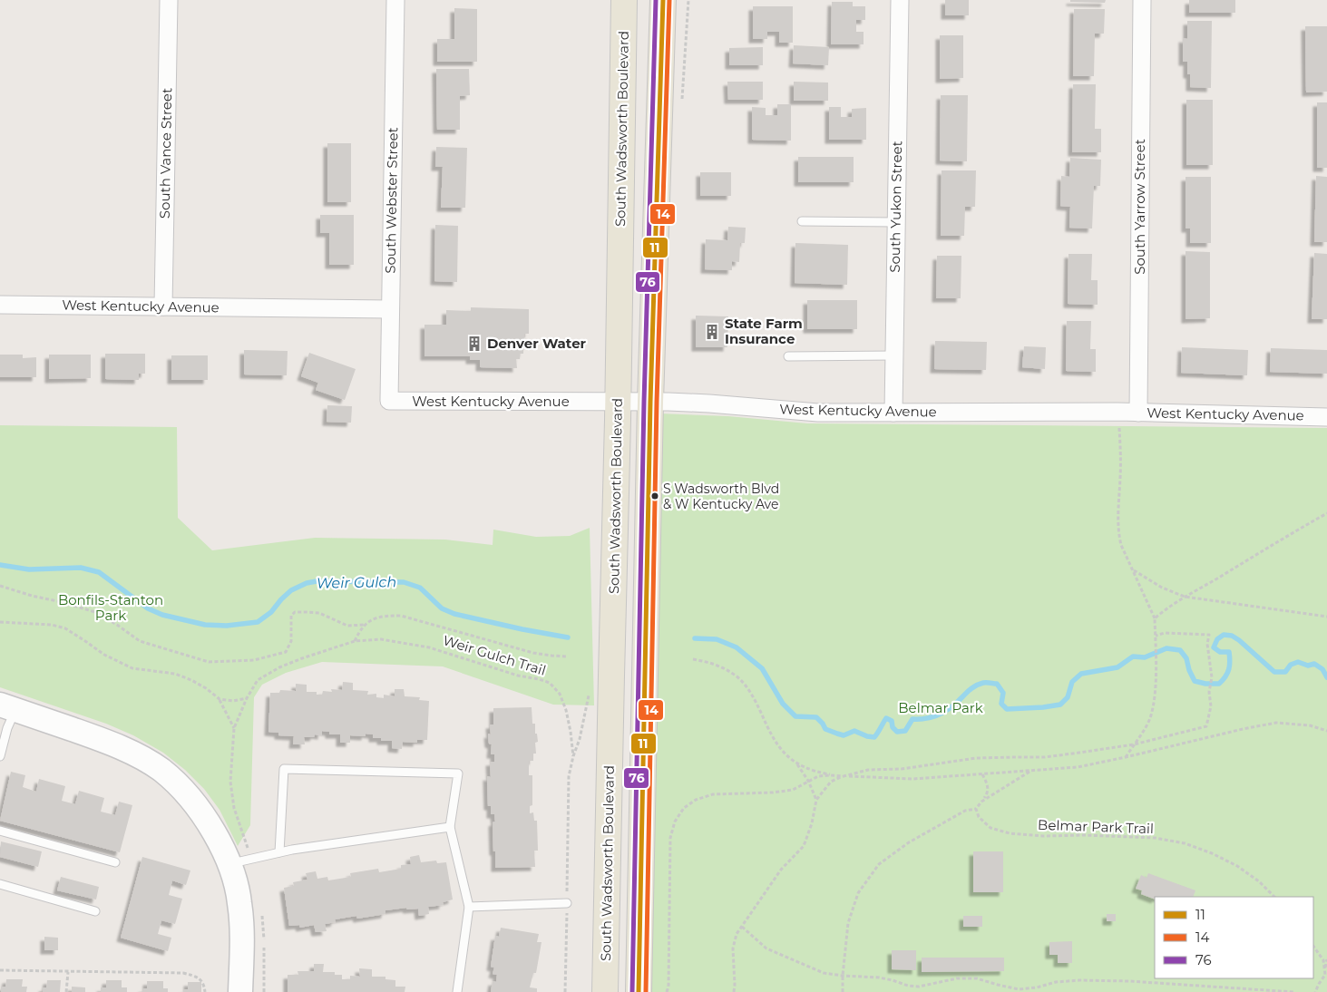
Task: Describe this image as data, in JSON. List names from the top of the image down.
{
  "streets": {
    "main road": ["South Wadsworth Boulevard"],
    "street": [
      "South Vance Street",
      "South Webster Street",
      "South Yukon Street",
      "South Yarrow Street",
      "West Kentucky Avenue"
    ],
    "path": ["Weir Gulch Trail", "Belmar Park Trail"]
  },
  "crossings": [
    ["South Wadsworth Boulevard", "West Kentucky Avenue"],
    ["South Vance Street", "West Kentucky Avenue"],
    ["South Webster Street", "West Kentucky Avenue"],
    ["South Yukon Street", "West Kentucky Avenue"],
    ["South Yarrow Street", "West Kentucky Avenue"]
  ],
  "water": ["Weir Gulch"],
  "parks": ["Bonfils-Stanton Park", "Belmar Park"],
  "places": {
    "building": ["State Farm Insurance", "Denver Water"],
    "other": ["S Wadsworth Blvd & W Kentucky Ave"]
  },
  "lines": ["transit line 11", "transit line 14", "transit line 76"],
  "legend": ["11", "14", "76"]
}
